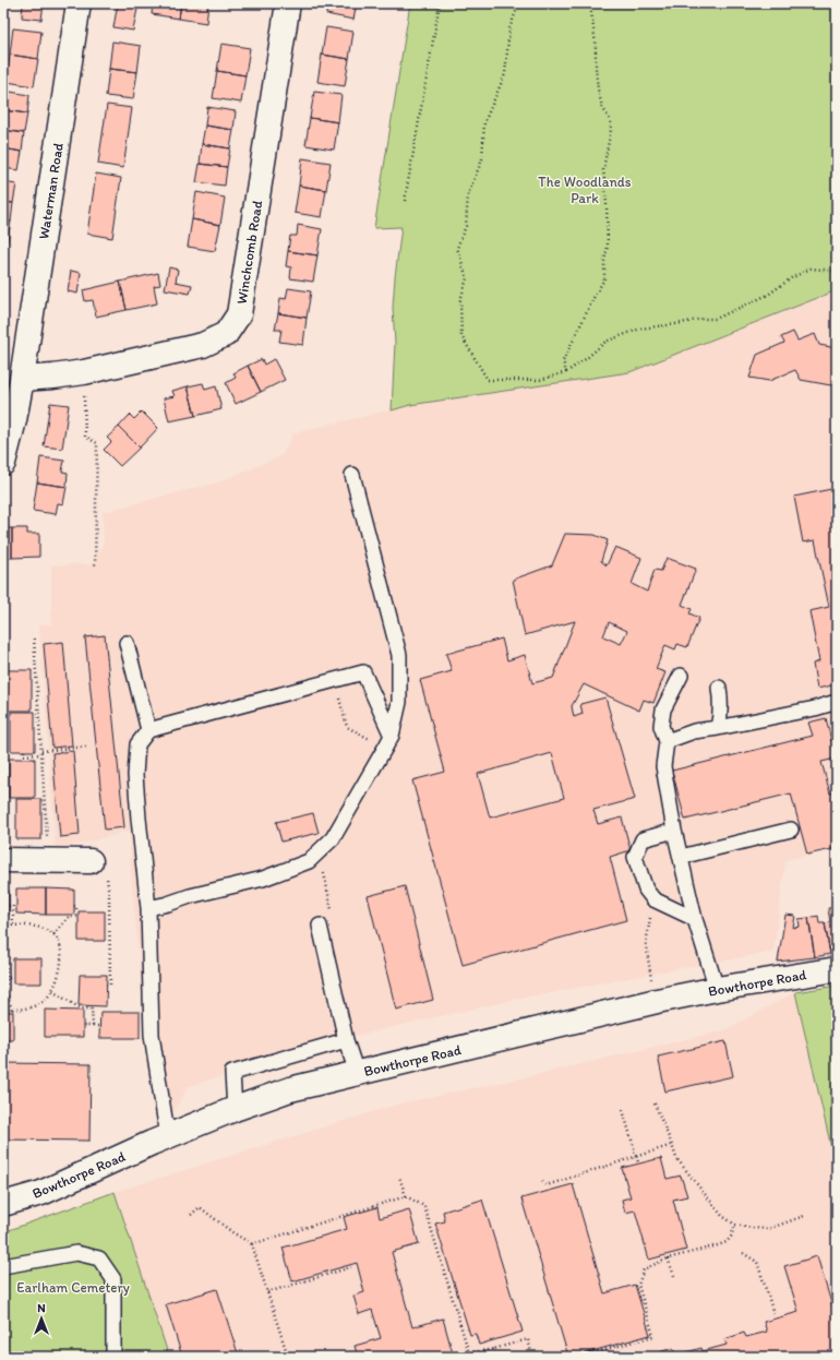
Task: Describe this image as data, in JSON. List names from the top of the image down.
{
  "streets": {
    "street": ["Waterman Road", "Winchcomb Road", "Bowthorpe Road"]
  },
  "crossings": [
    ["Waterman Road", "Winchcomb Road"]
  ],
  "parks": ["The Woodlands Park", "Earlham Cemetery"],
  "north": "top"
}
